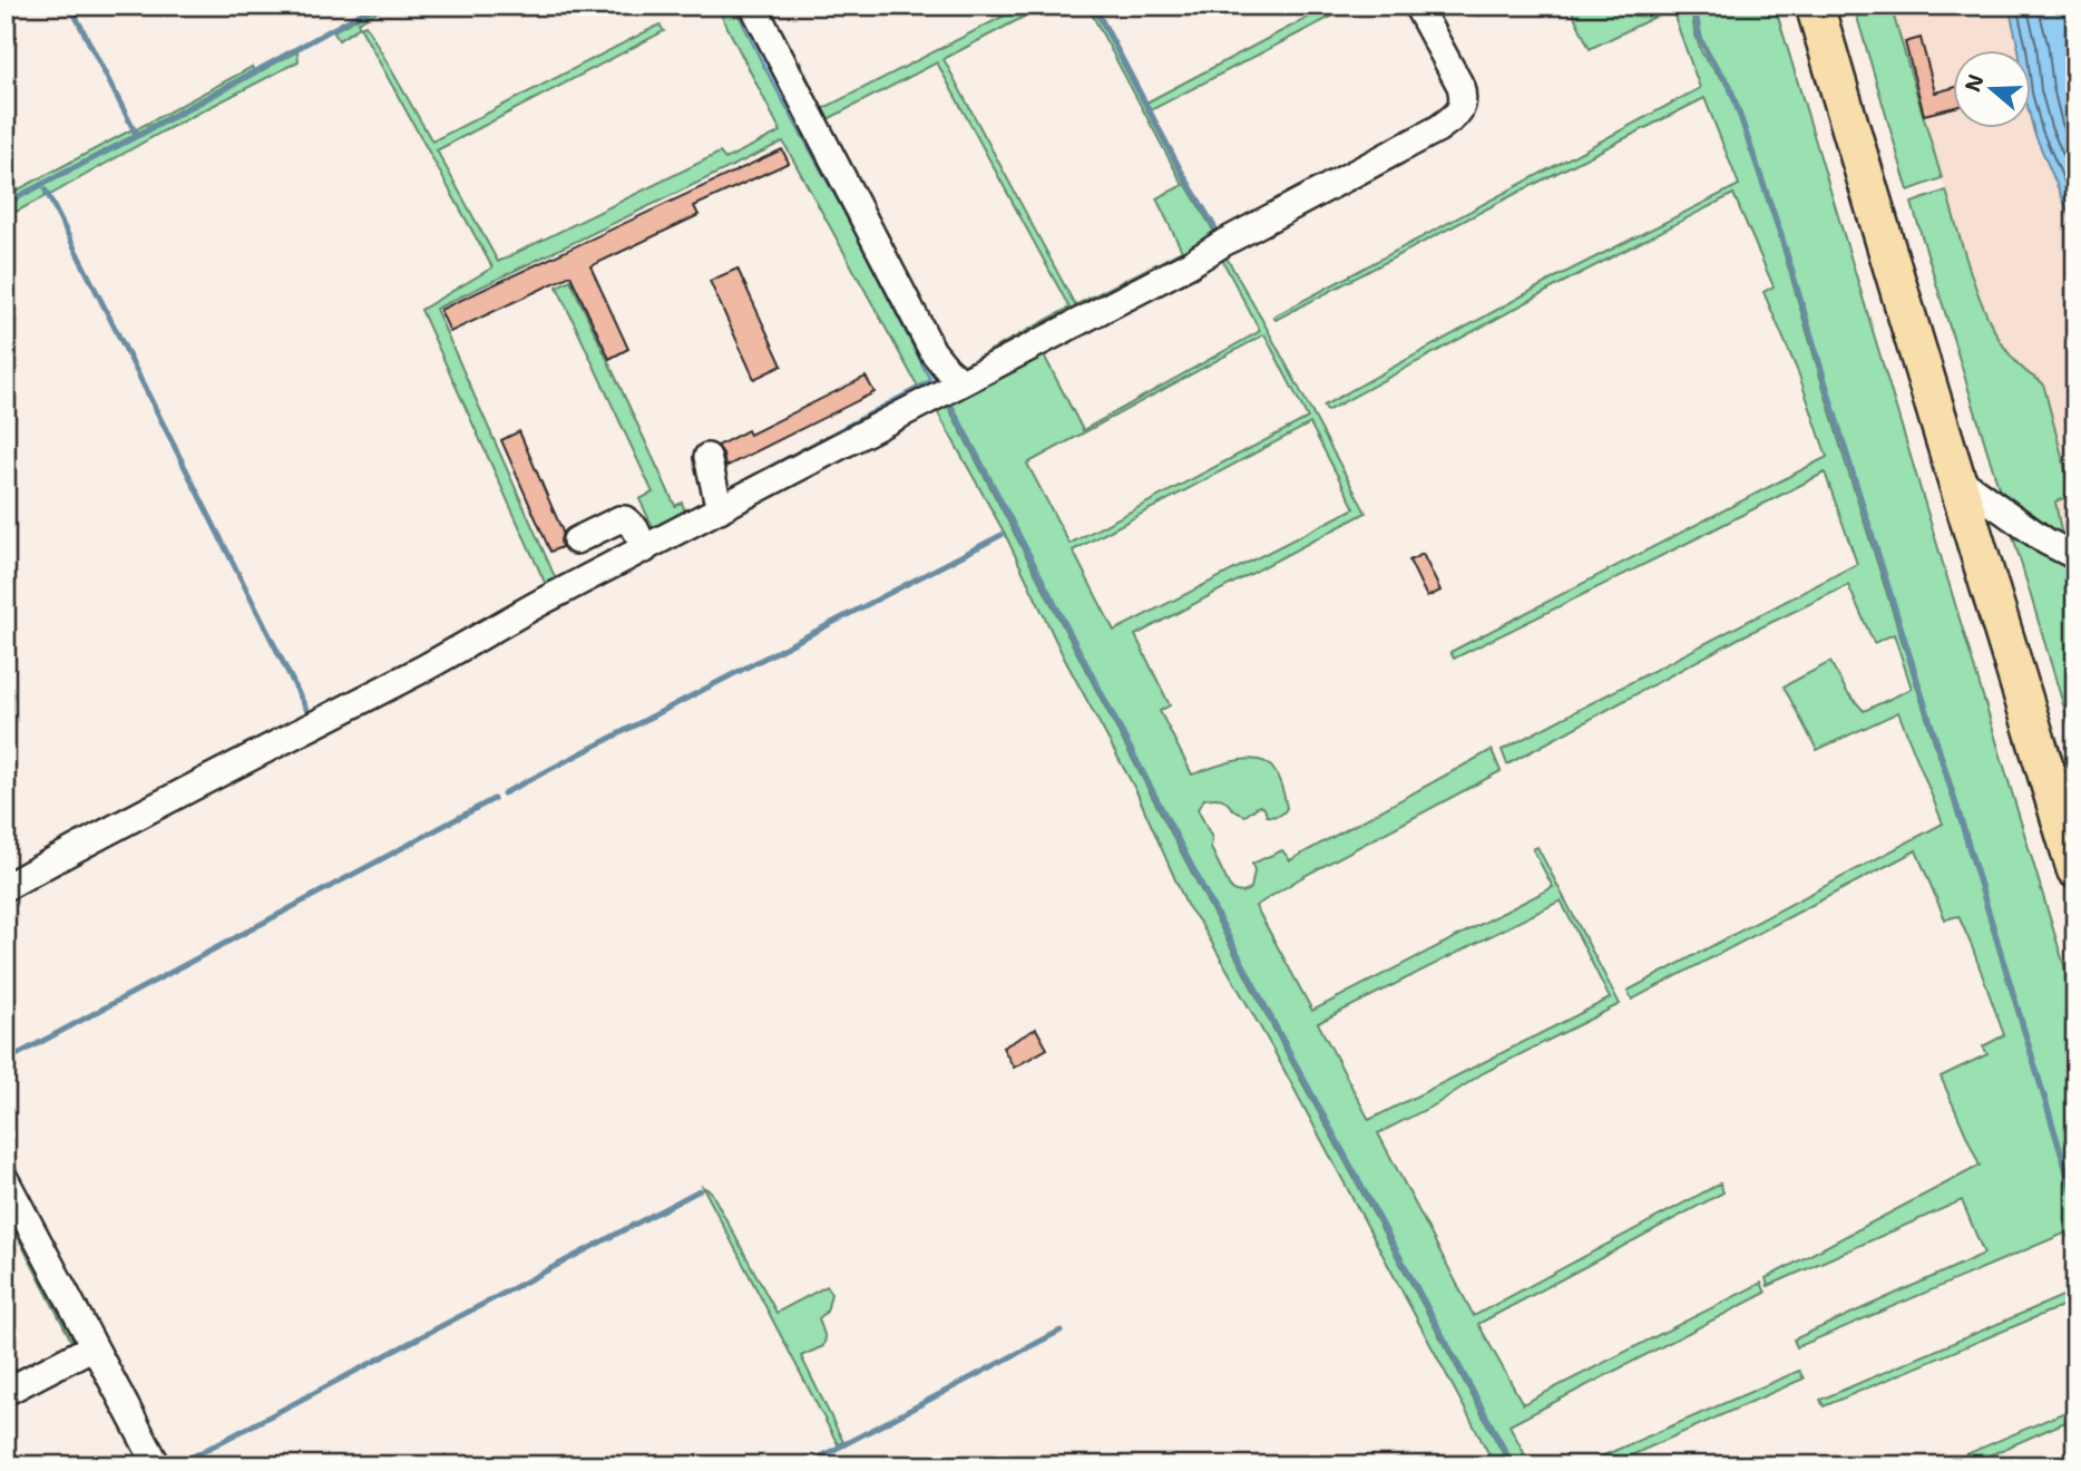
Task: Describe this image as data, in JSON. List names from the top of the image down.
{
  "north": "left"
}
